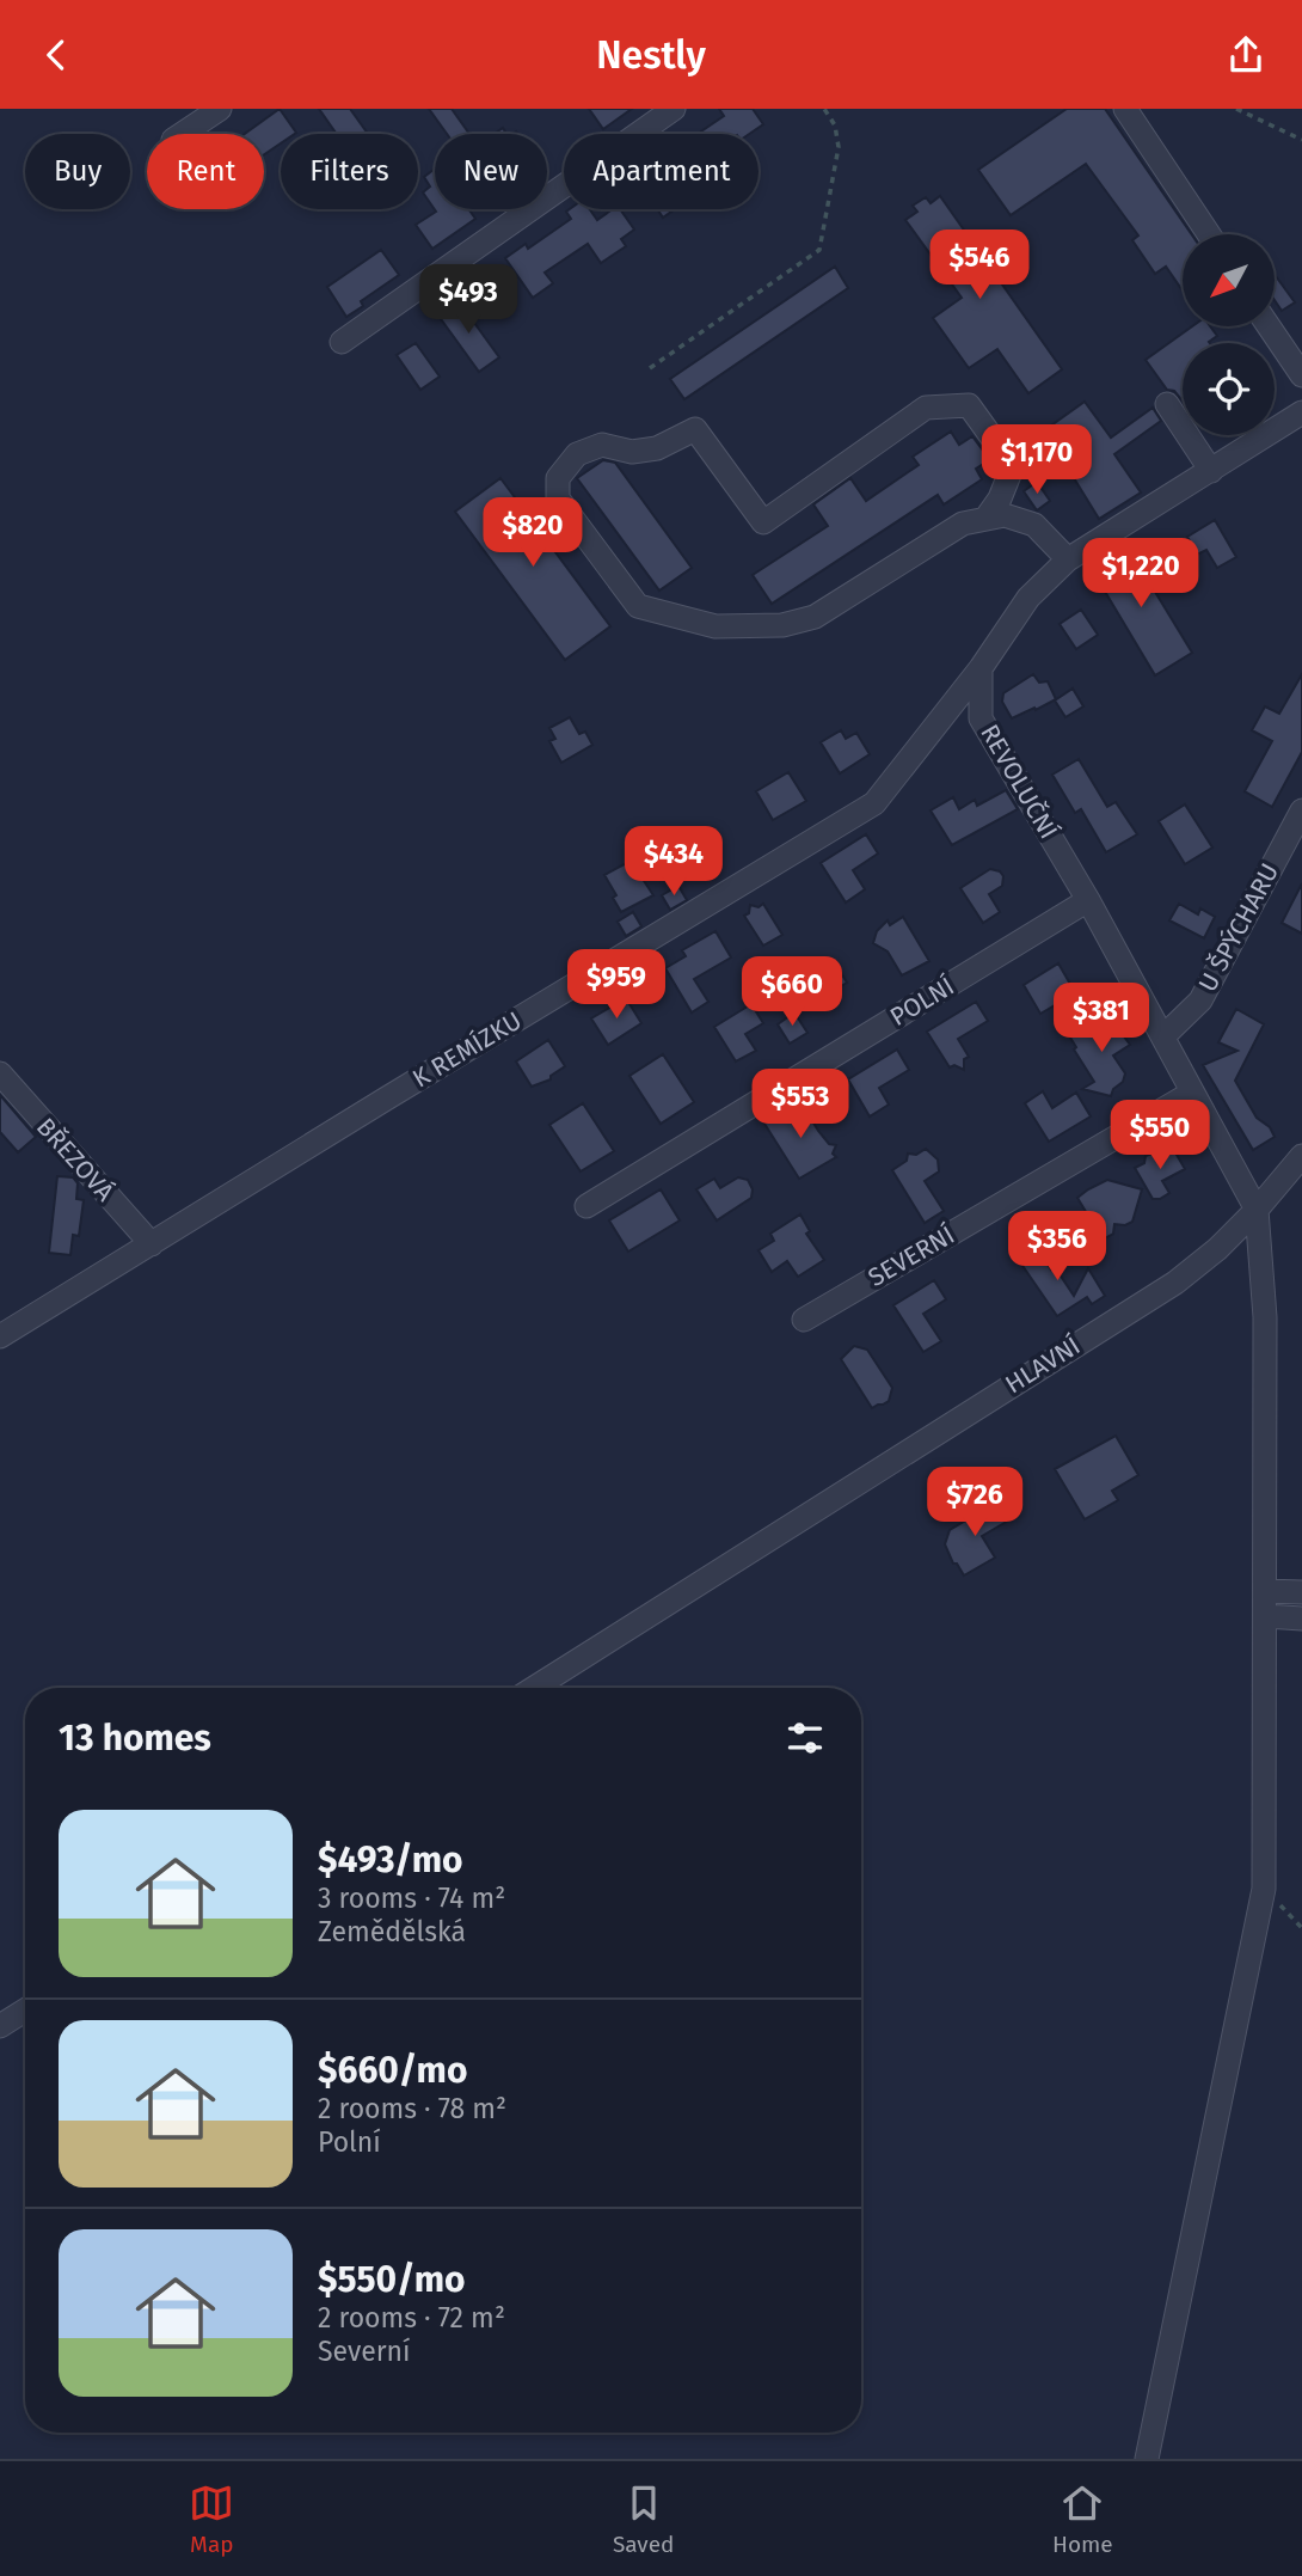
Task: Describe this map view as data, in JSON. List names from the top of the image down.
{
  "streets": {
    "street": [
      "REVOLUČNÍ",
      "U ŠPÝCHARU",
      "POLNÍ",
      "K REMÍZKU",
      "BŘEZOVÁ",
      "SEVERNÍ",
      "HLAVNÍ"
    ]
  },
  "crossings": [
    ["REVOLUČNÍ", "U ŠPÝCHARU"],
    ["REVOLUČNÍ", "POLNÍ"],
    ["REVOLUČNÍ", "K REMÍZKU"],
    ["REVOLUČNÍ", "SEVERNÍ"],
    ["REVOLUČNÍ", "HLAVNÍ"],
    ["K REMÍZKU", "BŘEZOVÁ"]
  ],
  "north": "bottom left",
  "page": {
    "header": "Nestly",
    "chip": [
      "Buy",
      "Rent",
      "Filters",
      "New",
      "Apartment"
    ],
    "price": [
      "$546",
      "$493",
      "$1,170",
      "$820",
      "$1,220",
      "$434",
      "$959",
      "$660",
      "$381",
      "$553",
      "$550",
      "$356",
      "$726"
    ],
    "heading": "13 homes",
    "list": [
      {
        "name": "$493/mo",
        "note": "3 rooms · 74 m² · Zemědělská"
      },
      {
        "name": "$660/mo",
        "note": "2 rooms · 78 m² · Polní"
      },
      {
        "name": "$550/mo",
        "note": "2 rooms · 72 m² · Severní"
      }
    ],
    "tabs": ["Map", "Saved", "Home"]
  }
}
